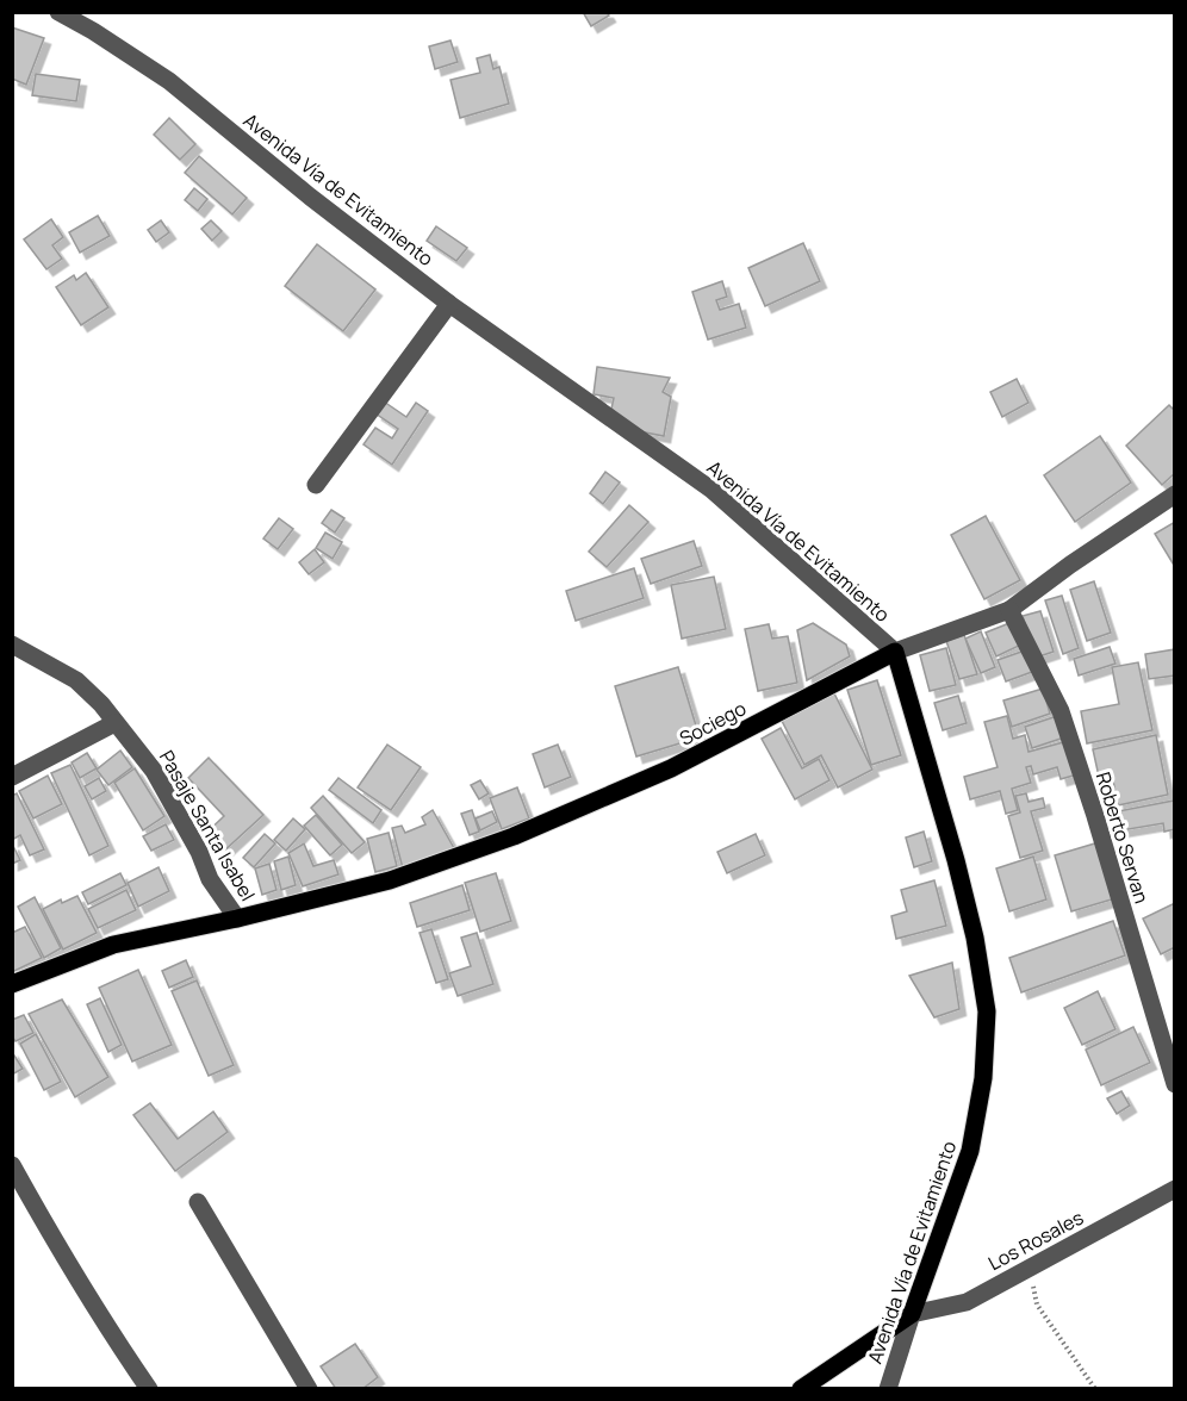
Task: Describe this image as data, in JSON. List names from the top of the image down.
{
  "streets": {
    "main road": ["Avenida Vía de Evitamiento", "Sociego"],
    "street": ["Pasaje Santa Isabel", "Roberto Servan", "Los Rosales"]
  },
  "crossings": [
    ["Avenida Vía de Evitamiento", "Sociego"],
    ["Avenida Vía de Evitamiento", "Los Rosales"],
    ["Sociego", "Pasaje Santa Isabel"],
    ["Sociego", "Roberto Servan"]
  ]
}
